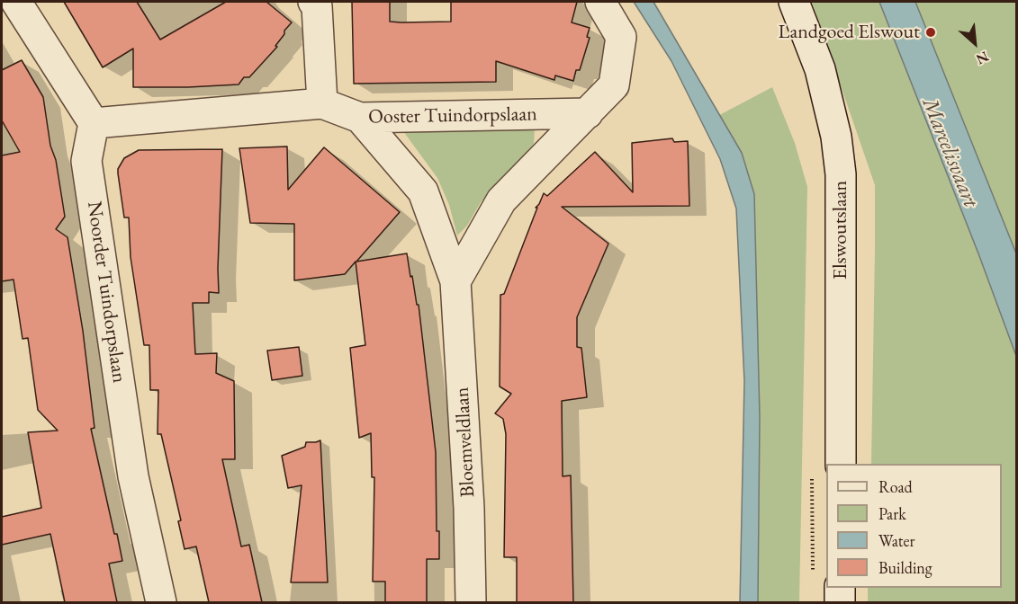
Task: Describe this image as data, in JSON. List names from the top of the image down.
{
  "streets": {
    "street": [
      "Ooster Tuindorpslaan",
      "Elswoutslaan",
      "Noorder Tuindorpslaan",
      "Bloemveldlaan"
    ]
  },
  "crossings": [
    ["Ooster Tuindorpslaan", "Noorder Tuindorpslaan"],
    ["Ooster Tuindorpslaan", "Bloemveldlaan"]
  ],
  "water": ["Marcelisvaart"],
  "places": ["Landgoed Elswout"],
  "legend": [
    "Road",
    "Park",
    "Water",
    "Building"
  ],
  "north": "bottom right"
}
